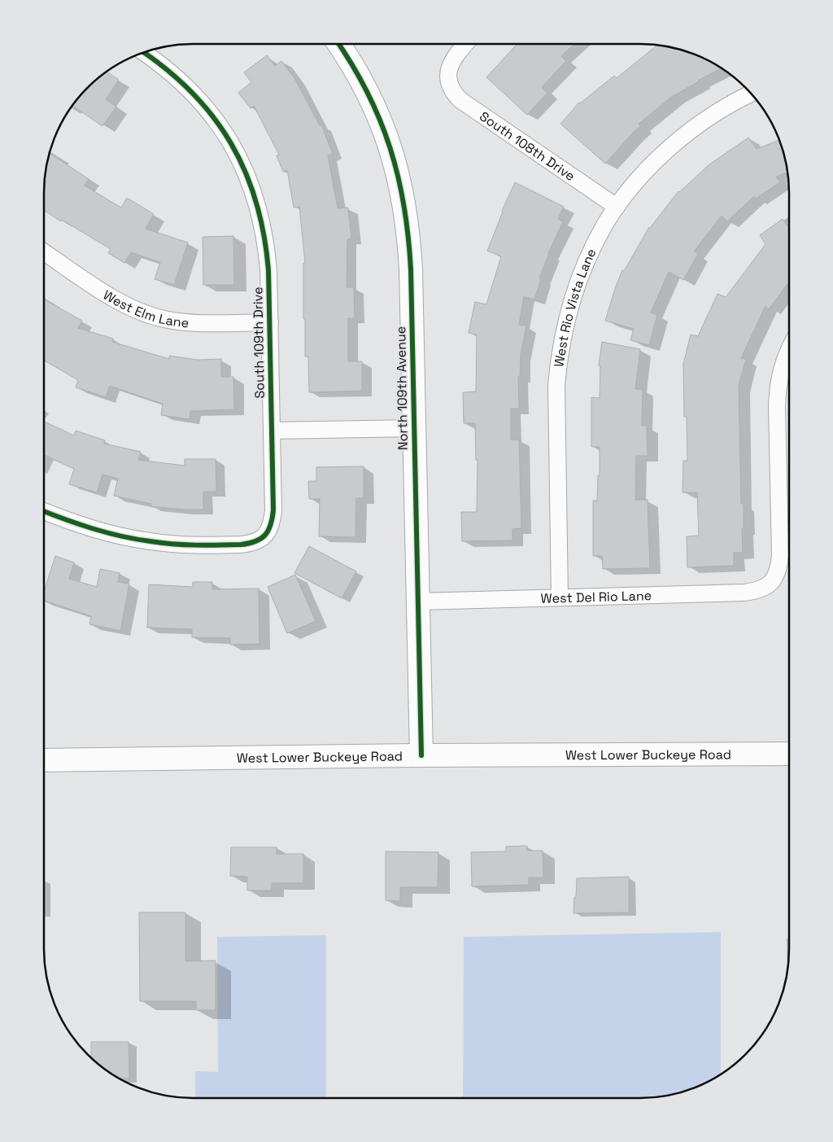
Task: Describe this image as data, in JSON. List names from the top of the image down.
{
  "streets": {
    "main road": ["North 109th Avenue", "West Lower Buckeye Road"],
    "street": [
      "South 108th Drive",
      "West Elm Lane",
      "West Rio Vista Lane",
      "South 109th Drive",
      "West Del Rio Lane"
    ]
  },
  "crossings": [
    ["South 108th Drive", "West Rio Vista Lane"],
    ["West Elm Lane", "South 109th Drive"],
    ["West Rio Vista Lane", "West Del Rio Lane"],
    ["North 109th Avenue", "West Del Rio Lane"],
    ["North 109th Avenue", "West Lower Buckeye Road"]
  ]
}
